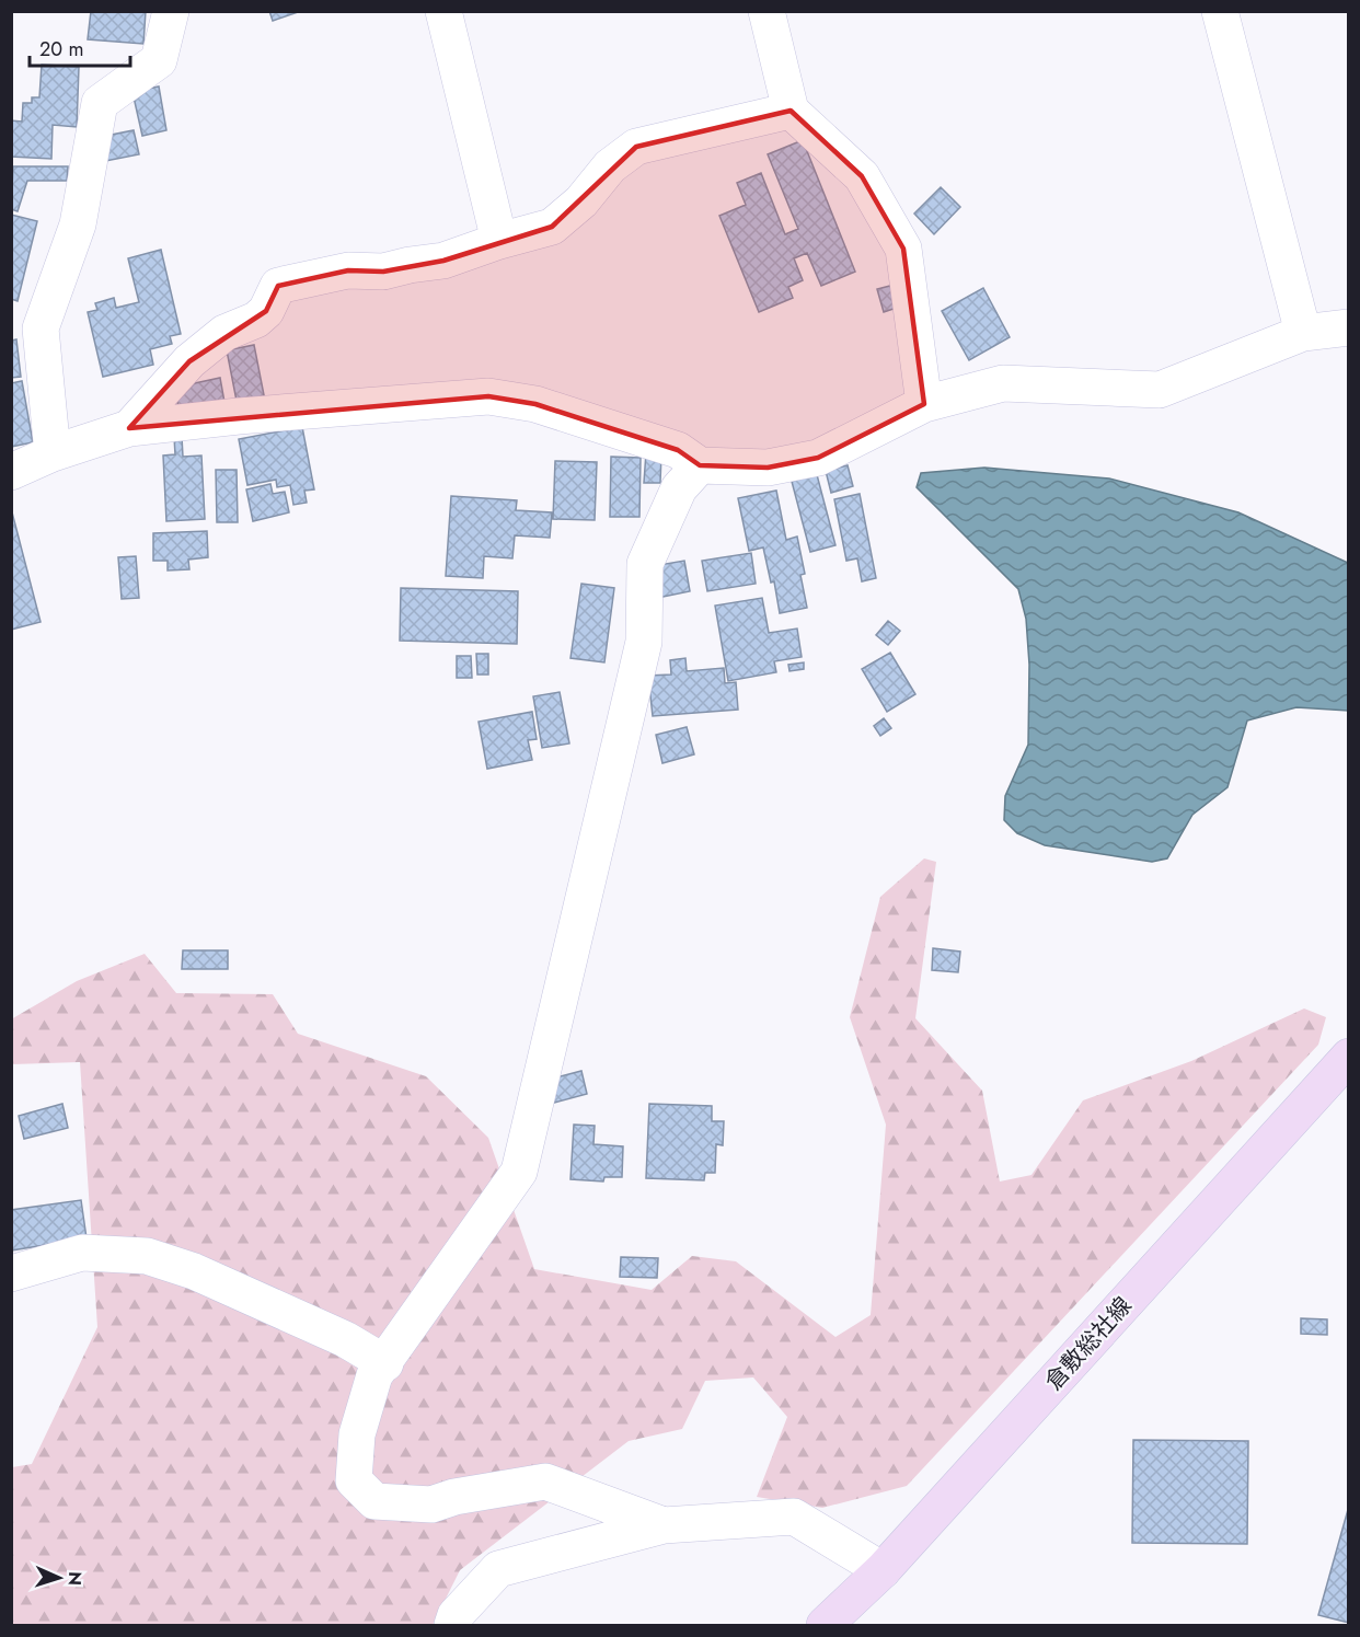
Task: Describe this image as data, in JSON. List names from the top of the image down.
{
  "streets": {
    "main road": ["倉敷総社線"]
  },
  "scale_bar": "20 m",
  "north": "right"
}
